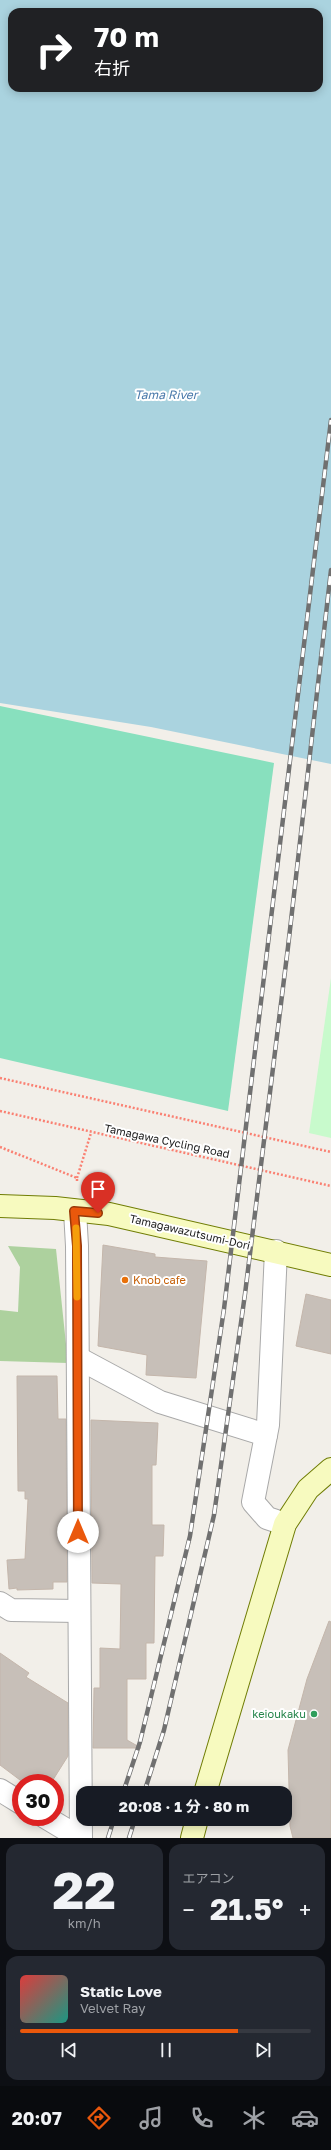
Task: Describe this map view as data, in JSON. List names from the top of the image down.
{
  "streets": {
    "street": ["Tamagawazutsumi-Dori"],
    "path": ["Tamagawa Cycling Road"]
  },
  "water": ["Tama River"],
  "places": ["Knob cafe", "keioukaku"],
  "page": {
    "turn": ["70 m", "右折"],
    "limit": "30",
    "trip": "20:08 · 1 分 · 80 m",
    "tile": [
      ["22", "km/h"],
      "エアコン"
    ],
    "heat": ["−", "21.5°", "+"],
    "song": ["Static Love", "Velvet Ray"],
    "tabs": "20:07"
  }
}
